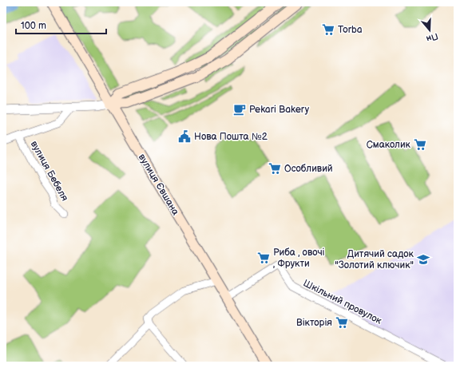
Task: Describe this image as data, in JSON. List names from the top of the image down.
{
  "streets": {
    "main road": ["вулиця Євшана"],
    "street": ["вулиця Бебеля", "Шкільний провулок"]
  },
  "crossings": [
    ["вулиця Євшана", "Шкільний провулок"]
  ],
  "places": {
    "supermarket": [
      "Torba",
      "Смаколик",
      "Особливий",
      "Риба , овочі , Фрукти",
      "Вікторія"
    ],
    "cafe": ["Pekari Bakery"],
    "public building": ["Нова Пошта №2"],
    "school or university": ["Дитячий садок \"Золотий ключик\""]
  },
  "scale_bar": "100 m",
  "north": "bottom"
}
